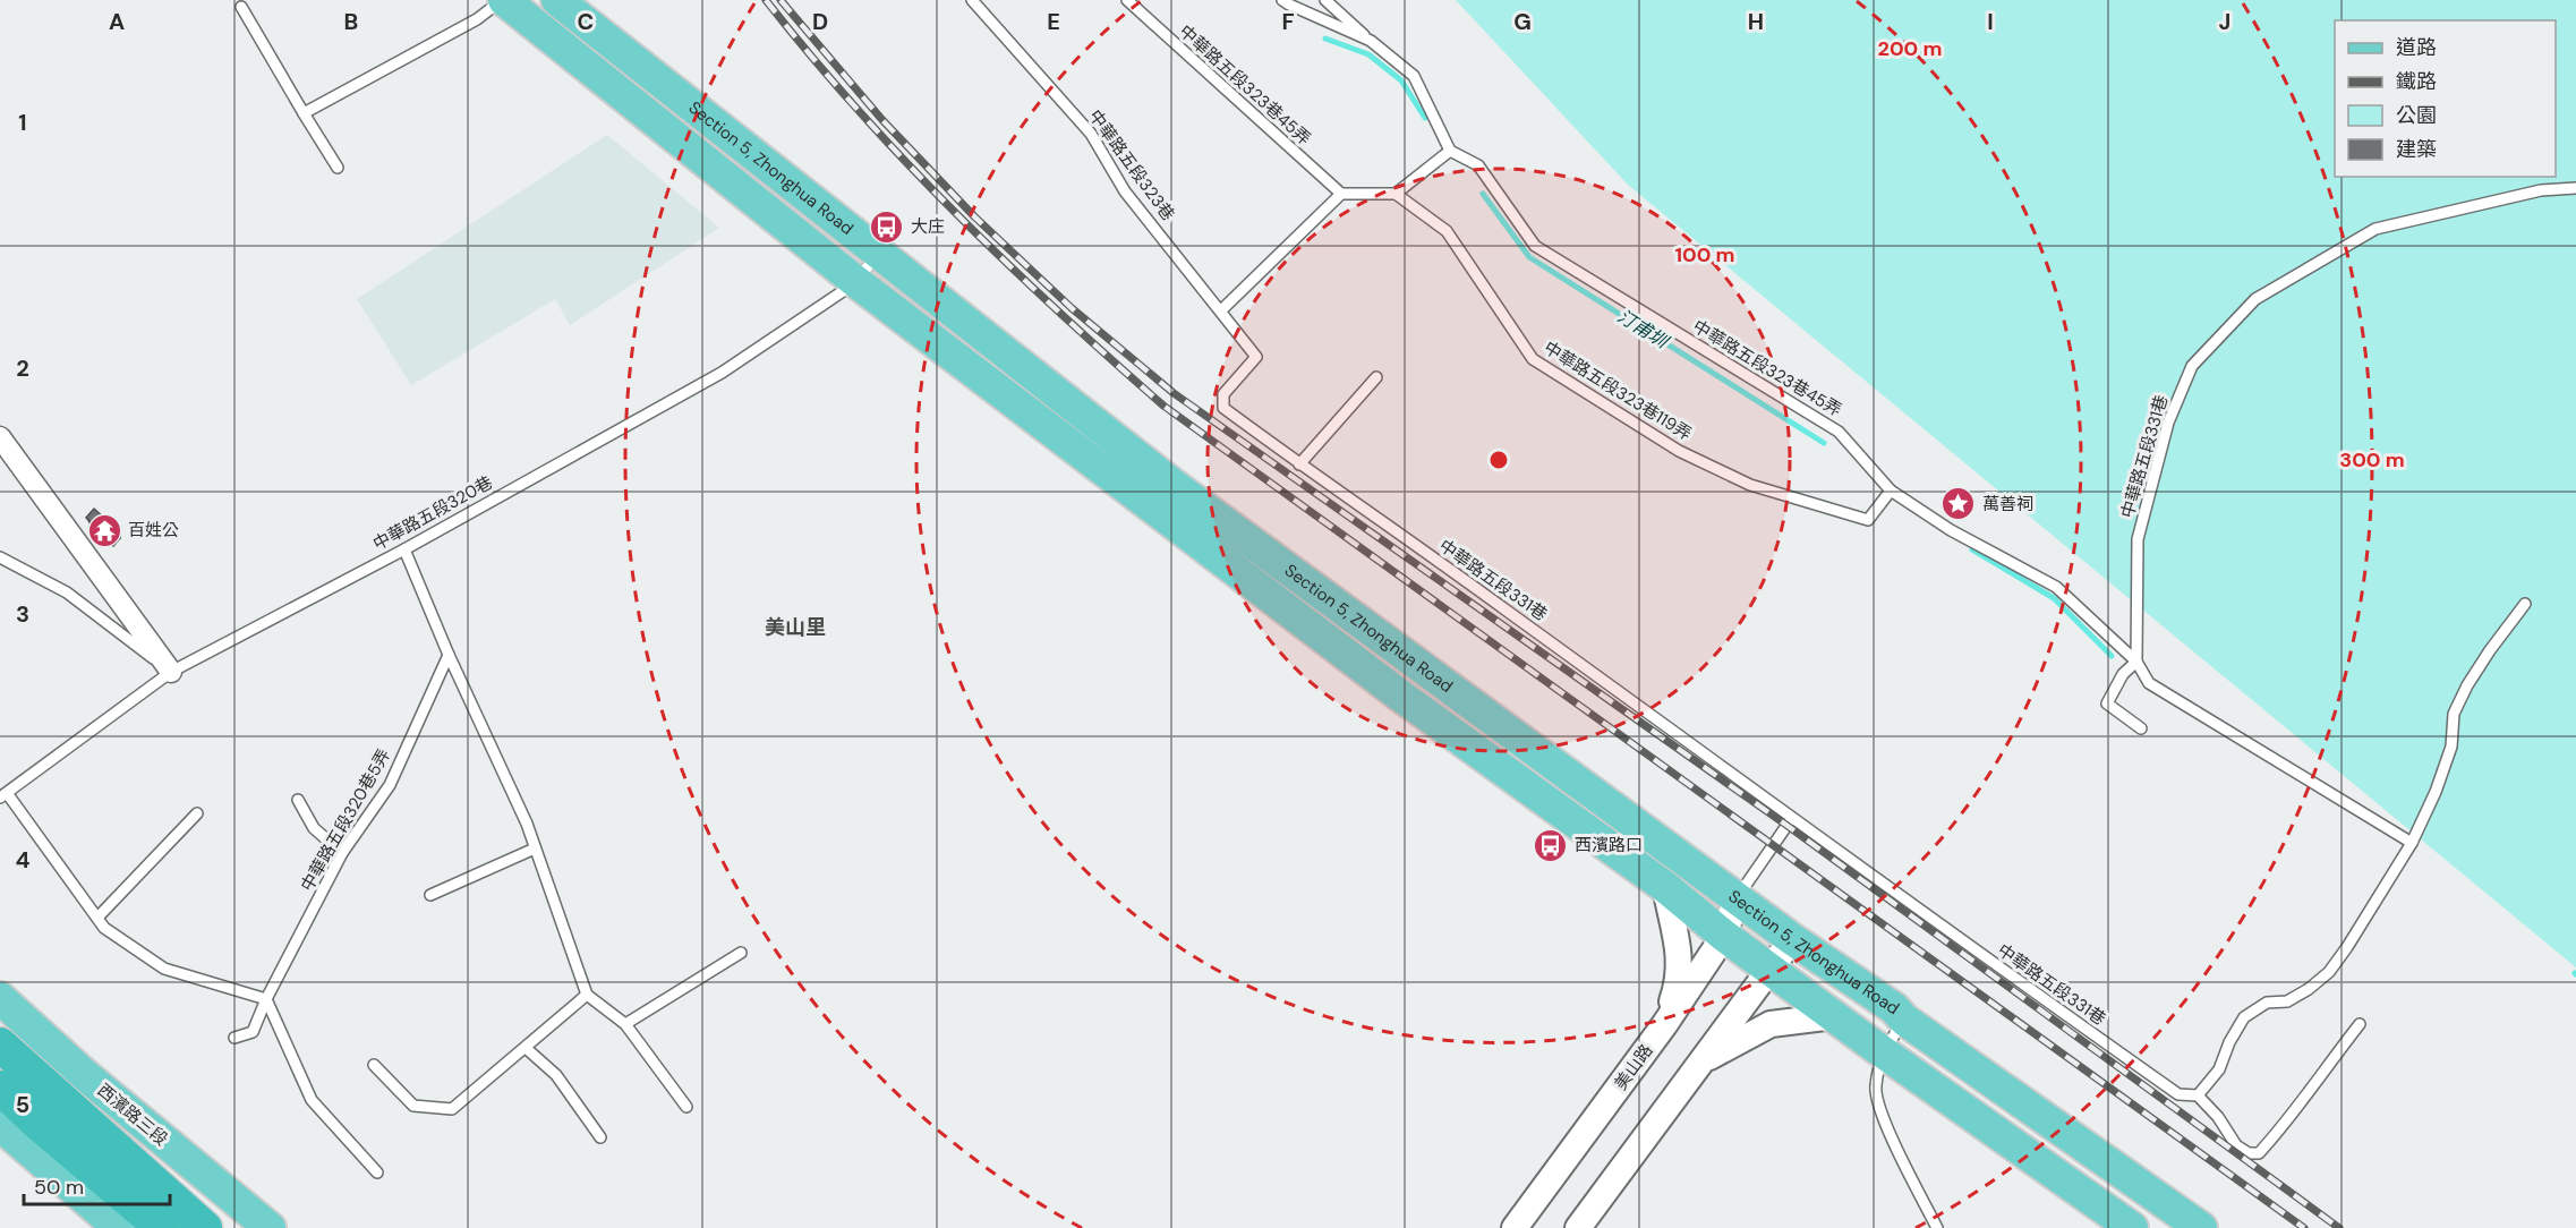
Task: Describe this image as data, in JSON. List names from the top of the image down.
{
  "streets": {
    "main road": ["Section 5, Zhonghua Road", "西濱路三段"],
    "street": ["美山路"],
    "lane": [
      "中華路五段323巷45弄",
      "中華路五段323巷",
      "中華路五段323巷119弄",
      "中華路五段331巷",
      "中華路五段320巷",
      "中華路五段320巷5弄"
    ]
  },
  "crossings": [
    ["中華路五段323巷45弄", "中華路五段323巷119弄"],
    ["中華路五段323巷45弄", "中華路五段331巷"],
    ["中華路五段323巷", "中華路五段331巷"],
    ["Section 5, Zhonghua Road", "中華路五段320巷"],
    ["Section 5, Zhonghua Road", "美山路"]
  ],
  "districts": ["美山里"],
  "water": ["汀甫圳"],
  "places": {
    "bus stop": ["大庄", "西濱路口"],
    "place": ["萬善祠"],
    "temple": ["百姓公"]
  },
  "legend": [
    "道路",
    "鐵路",
    "公園",
    "建築"
  ],
  "scale_bar": "50 m",
  "grid": {
    "columns": [
      "A",
      "B",
      "C",
      "D",
      "E",
      "F",
      "G",
      "H",
      "I",
      "J"
    ],
    "rows": [
      "1",
      "2",
      "3",
      "4",
      "5"
    ]
  },
  "rings": ["200 m", "100 m", "300 m"]
}
